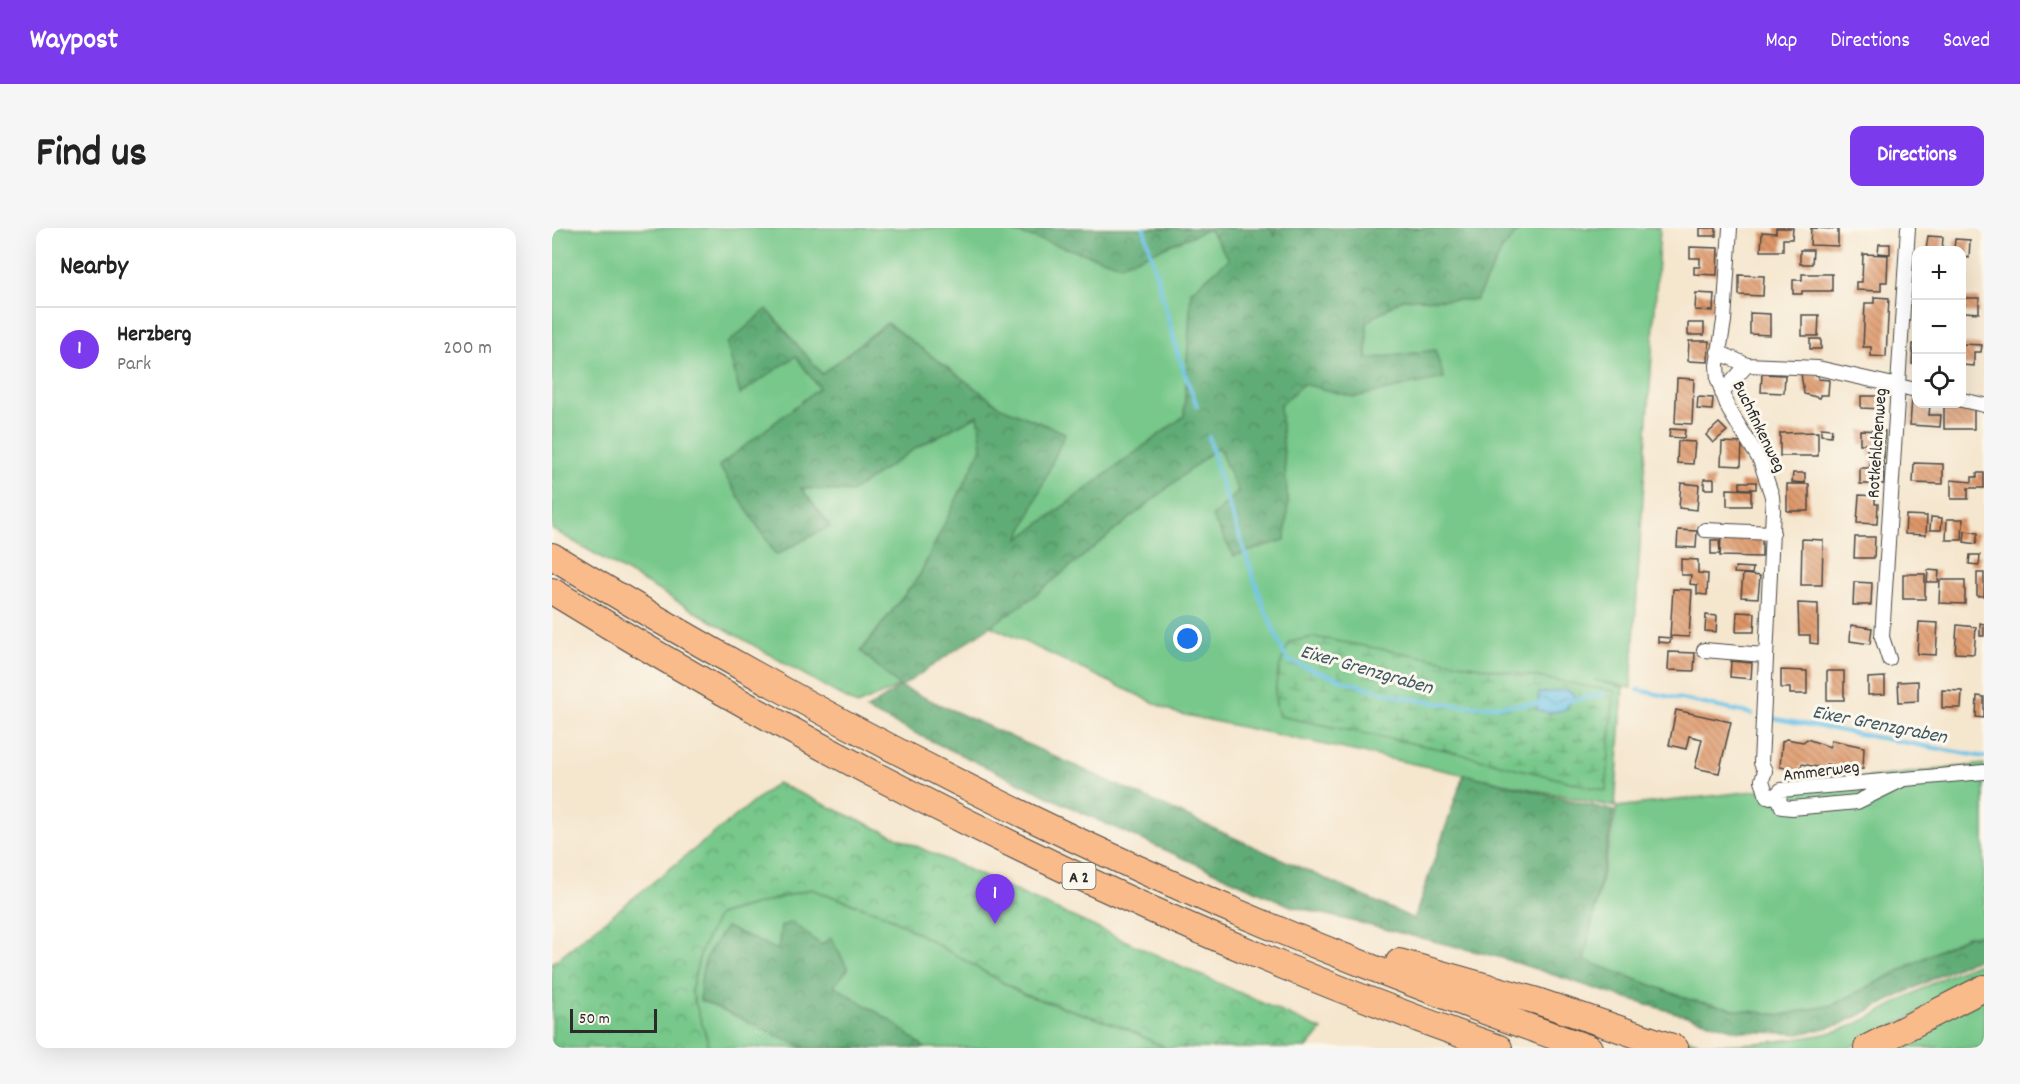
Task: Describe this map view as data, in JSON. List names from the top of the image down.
{
  "streets": {
    "highway": ["A 2"],
    "street": ["Buchfinkenweg", "Rotkehlchenweg", "Ammerweg"]
  },
  "crossings": [
    ["Buchfinkenweg", "Ammerweg"]
  ],
  "water": ["Eixer Grenzgraben"],
  "scale_bar": "50 m",
  "page": {
    "header": "Waypost",
    "nav": ["Map", "Directions", "Saved"],
    "title": "Find us",
    "buttons": "Directions",
    "heading": "Nearby",
    "map_buttons": ["+", "−"],
    "list": [
      {
        "mark": "1",
        "name": "Herzberg",
        "note": "Park",
        "value": "200 m"
      }
    ],
    "pins": "1",
    "scale": "50 m"
  }
}
